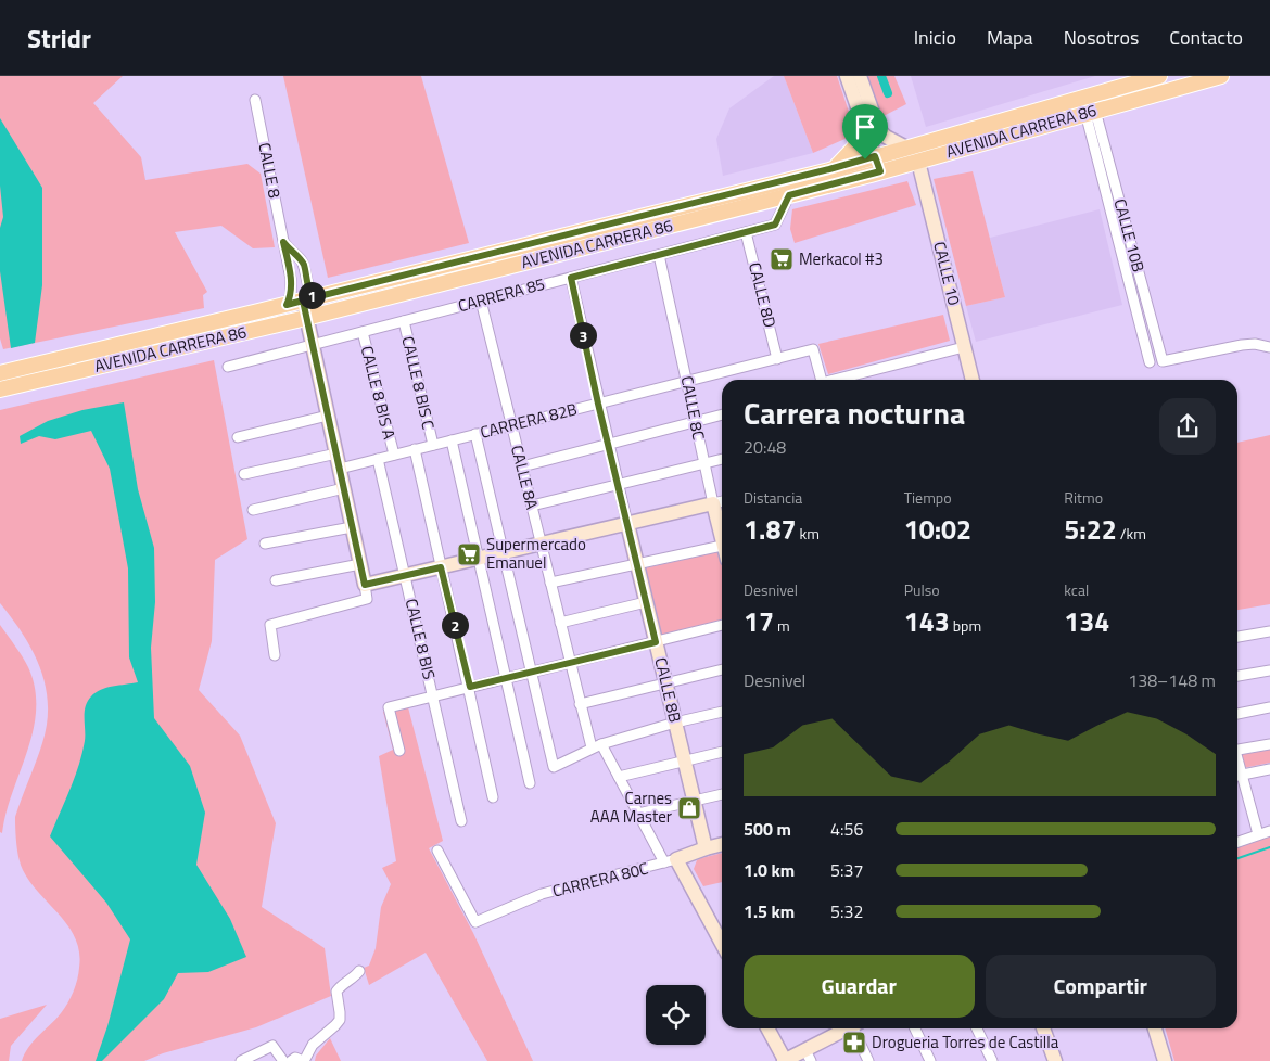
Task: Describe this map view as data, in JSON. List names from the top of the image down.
{
  "streets": {
    "main road": ["AVENIDA CARRERA 86"],
    "street": [
      "CALLE 8",
      "CALLE 10B",
      "CALLE 10",
      "CARRERA 85",
      "CALLE 8D",
      "CALLE 8 BIS C",
      "CALLE 8 BIS A",
      "CALLE 8C",
      "CARRERA 82B",
      "CALLE 8A",
      "CALLE 8 BIS",
      "CALLE 8B",
      "CARRERA 80C"
    ]
  },
  "crossings": [
    ["AVENIDA CARRERA 86", "CALLE 8"],
    ["AVENIDA CARRERA 86", "CALLE 10B"],
    ["AVENIDA CARRERA 86", "CALLE 10"],
    ["AVENIDA CARRERA 86", "CARRERA 85"],
    ["CARRERA 85", "CALLE 8D"],
    ["CARRERA 85", "CALLE 8 BIS C"],
    ["CARRERA 85", "CALLE 8 BIS A"],
    ["CARRERA 85", "CALLE 8C"],
    ["CARRERA 85", "CALLE 8A"],
    ["CARRERA 85", "CALLE 8B"],
    ["CALLE 8D", "CARRERA 82B"],
    ["CALLE 8 BIS C", "CARRERA 82B"],
    ["CALLE 8 BIS A", "CARRERA 82B"],
    ["CALLE 8C", "CARRERA 82B"],
    ["CARRERA 82B", "CALLE 8A"],
    ["CARRERA 82B", "CALLE 8 BIS"],
    ["CARRERA 82B", "CALLE 8B"],
    ["CALLE 8A", "CARRERA 80C"],
    ["CALLE 8B", "CARRERA 80C"]
  ],
  "places": {
    "supermarket": ["Merkacol #3", "Supermercado Emanuel"],
    "shop": ["Carnes AAA Master"],
    "pharmacy": ["Drogueria Torres de Castilla"]
  },
  "page": {
    "header": "Stridr",
    "nav": [
      "Inicio",
      "Mapa",
      "Nosotros",
      "Contacto"
    ],
    "pins": ["1", "3", "2"],
    "heading": ["Carrera nocturna", "20:48"],
    "stats": [
      ["Distancia", "1.87 km"],
      ["Tiempo", "10:02"],
      ["Ritmo", "5:22 /km"],
      ["Desnivel", "17 m"],
      ["Pulso", "143 bpm"],
      ["kcal", "134"]
    ],
    "chart": ["Desnivel", "138–148 m"],
    "list": [
      {
        "name": "500 m",
        "note": "4:56"
      },
      {
        "name": "1.0 km",
        "note": "5:37"
      },
      {
        "name": "1.5 km",
        "note": "5:32"
      }
    ],
    "buttons": ["Guardar", "Compartir"]
  }
}
